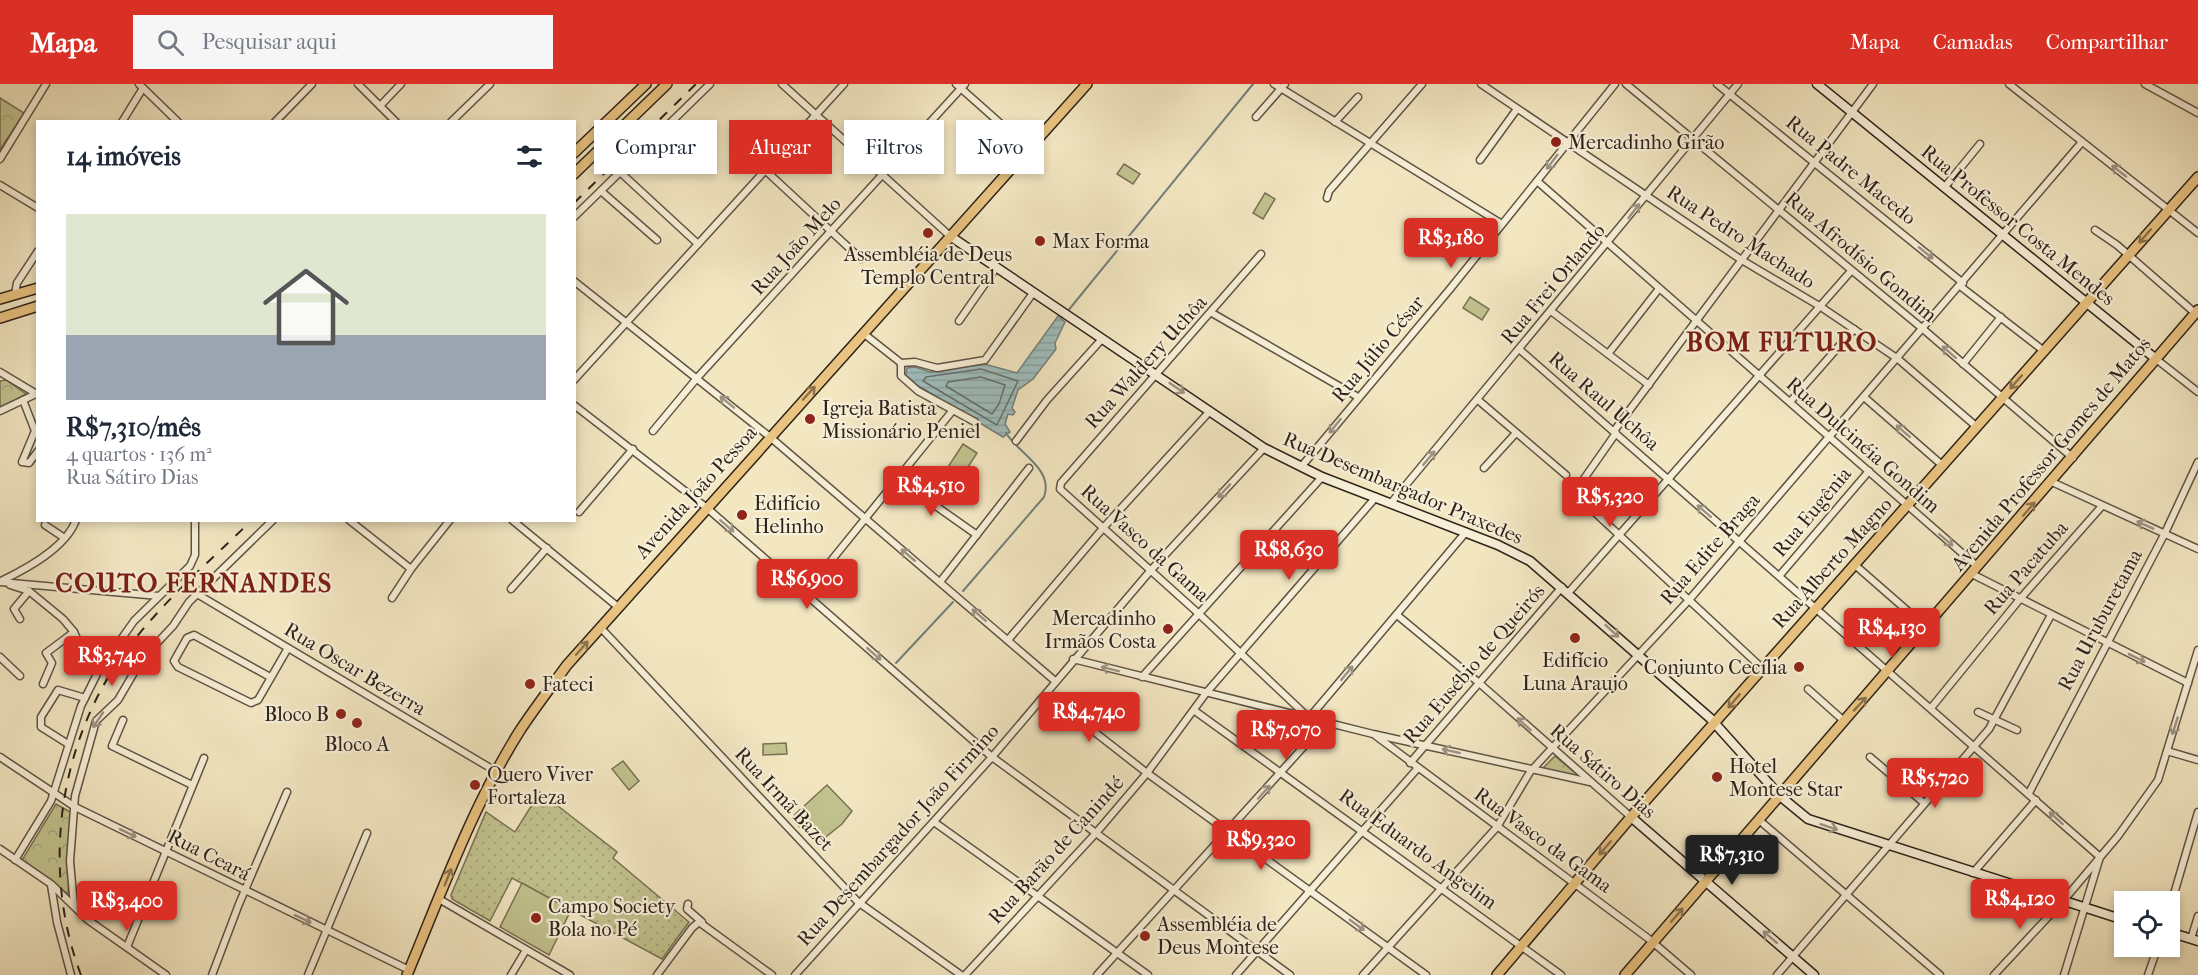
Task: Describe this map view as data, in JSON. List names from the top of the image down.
{
  "streets": {
    "main road": ["Avenida Professor Gomes de Matos", "Avenida João Pessoa", "Rua Alberto Magno"],
    "street": [
      "Rua Padre Macedo",
      "Rua Professor Costa Mendes",
      "Rua Pedro Machado",
      "Rua João Melo",
      "Rua Afrodísio Gondim",
      "Rua Frei Orlando",
      "Rua Júlio César",
      "Rua Waldery Uchôa",
      "Rua Raul Uchôa",
      "Rua Dulcinéia Gondim",
      "Rua Desembargador Praxedes",
      "Rua Eugênia",
      "Rua Vasco da Gama",
      "Rua Edite Braga",
      "Rua Pacatuba",
      "Rua Uruburetama",
      "Rua Eusébio de Queirós",
      "Rua Oscar Bezerra",
      "Rua Sátiro Dias",
      "Rua Irmã Bazet",
      "Rua Desembargador João Firmino",
      "Rua Eduardo Angelim",
      "Rua Barão de Canindé",
      "Rua Ceará"
    ]
  },
  "crossings": [
    ["Rua Padre Macedo", "Rua Frei Orlando"],
    ["Rua Padre Macedo", "Rua Edite Braga"],
    ["Rua Padre Macedo", "Rua Alberto Magno"],
    ["Rua Professor Costa Mendes", "Avenida Professor Gomes de Matos"],
    ["Rua Professor Costa Mendes", "Rua Edite Braga"],
    ["Rua Professor Costa Mendes", "Rua Alberto Magno"],
    ["Rua Pedro Machado", "Rua Frei Orlando"],
    ["Rua Pedro Machado", "Rua Júlio César"],
    ["Rua Pedro Machado", "Rua Edite Braga"],
    ["Rua Pedro Machado", "Rua Alberto Magno"],
    ["Rua Pedro Machado", "Rua Eusébio de Queirós"],
    ["Rua João Melo", "Rua Desembargador Praxedes"],
    ["Rua Afrodísio Gondim", "Rua Frei Orlando"],
    ["Rua Afrodísio Gondim", "Avenida Professor Gomes de Matos"],
    ["Rua Afrodísio Gondim", "Rua Edite Braga"],
    ["Rua Afrodísio Gondim", "Rua Alberto Magno"],
    ["Rua Afrodísio Gondim", "Rua Eusébio de Queirós"],
    ["Rua Frei Orlando", "Rua Raul Uchôa"],
    ["Rua Frei Orlando", "Rua Dulcinéia Gondim"],
    ["Rua Frei Orlando", "Rua Desembargador Praxedes"],
    ["Rua Júlio César", "Rua Dulcinéia Gondim"],
    ["Rua Júlio César", "Rua Desembargador Praxedes"],
    ["Rua Waldery Uchôa", "Rua Desembargador Praxedes"],
    ["Rua Waldery Uchôa", "Rua Vasco da Gama"],
    ["Rua Raul Uchôa", "Avenida Professor Gomes de Matos"],
    ["Rua Raul Uchôa", "Rua Eugênia"],
    ["Rua Raul Uchôa", "Rua Edite Braga"],
    ["Rua Raul Uchôa", "Rua Alberto Magno"],
    ["Rua Raul Uchôa", "Rua Pacatuba"],
    ["Rua Raul Uchôa", "Rua Uruburetama"],
    ["Rua Raul Uchôa", "Rua Eusébio de Queirós"],
    ["Rua Dulcinéia Gondim", "Avenida Professor Gomes de Matos"],
    ["Rua Dulcinéia Gondim", "Rua Eugênia"],
    ["Rua Dulcinéia Gondim", "Rua Edite Braga"],
    ["Rua Dulcinéia Gondim", "Rua Alberto Magno"],
    ["Rua Dulcinéia Gondim", "Rua Pacatuba"],
    ["Rua Dulcinéia Gondim", "Rua Uruburetama"],
    ["Rua Dulcinéia Gondim", "Rua Eusébio de Queirós"],
    ["Avenida Professor Gomes de Matos", "Rua Desembargador Praxedes"],
    ["Avenida Professor Gomes de Matos", "Rua Vasco da Gama"],
    ["Avenida Professor Gomes de Matos", "Rua Sátiro Dias"],
    ["Rua Desembargador Praxedes", "Avenida João Pessoa"],
    ["Rua Desembargador Praxedes", "Rua Edite Braga"],
    ["Rua Desembargador Praxedes", "Rua Alberto Magno"],
    ["Rua Desembargador Praxedes", "Rua Eusébio de Queirós"],
    ["Rua Desembargador Praxedes", "Rua Desembargador João Firmino"],
    ["Rua Desembargador Praxedes", "Rua Barão de Canindé"],
    ["Avenida João Pessoa", "Rua Oscar Bezerra"],
    ["Avenida João Pessoa", "Rua Irmã Bazet"],
    ["Avenida João Pessoa", "Rua Ceará"],
    ["Rua Vasco da Gama", "Rua Edite Braga"],
    ["Rua Vasco da Gama", "Rua Alberto Magno"],
    ["Rua Vasco da Gama", "Rua Eusébio de Queirós"],
    ["Rua Vasco da Gama", "Rua Desembargador João Firmino"],
    ["Rua Vasco da Gama", "Rua Barão de Canindé"],
    ["Rua Edite Braga", "Rua Sátiro Dias"],
    ["Rua Edite Braga", "Rua Eduardo Angelim"],
    ["Rua Alberto Magno", "Rua Sátiro Dias"],
    ["Rua Alberto Magno", "Rua Eduardo Angelim"],
    ["Rua Eusébio de Queirós", "Rua Sátiro Dias"],
    ["Rua Eusébio de Queirós", "Rua Eduardo Angelim"],
    ["Rua Irmã Bazet", "Rua Desembargador João Firmino"],
    ["Rua Irmã Bazet", "Rua Barão de Canindé"],
    ["Rua Eduardo Angelim", "Rua Barão de Canindé"]
  ],
  "one_way": [
    "Rua Padre Macedo",
    "Rua Frei Orlando",
    "Avenida João Pessoa",
    "Rua Sátiro Dias",
    "Rua Ceará"
  ],
  "districts": ["BOM FUTURO", "COUTO FERNANDES"],
  "places": [
    "Mercadinho Girão",
    "Assembléia de Deus Templo Central",
    "Max Forma",
    "Igreja Batista Missionário Peniel",
    "Edifício Helinho",
    "Mercadinho Irmãos Costa",
    "Edifício Luna Araujo",
    "Conjunto Cecília",
    "Fateci",
    "Bloco B",
    "Bloco A",
    "Hotel Montese Star",
    "Quero Viver Fortaleza",
    "Campo Society Bola no Pé",
    "Assembléia de Deus Montese"
  ],
  "page": {
    "header": "Mapa",
    "search": "Pesquisar aqui",
    "nav": ["Mapa", "Camadas", "Compartilhar"],
    "chip": [
      "Comprar",
      "Alugar",
      "Filtros",
      "Novo"
    ],
    "heading": "14 imóveis",
    "list": [
      {
        "name": "R$7,310/mês",
        "note": "4 quartos · 136 m² · Rua Sátiro Dias"
      }
    ],
    "price": [
      "R$3,180",
      "R$4,510",
      "R$5,320",
      "R$8,630",
      "R$6,900",
      "R$4,130",
      "R$3,740",
      "R$4,740",
      "R$7,070",
      "R$5,720",
      "R$9,320",
      "R$7,310",
      "R$4,120",
      "R$3,400"
    ]
  }
}
